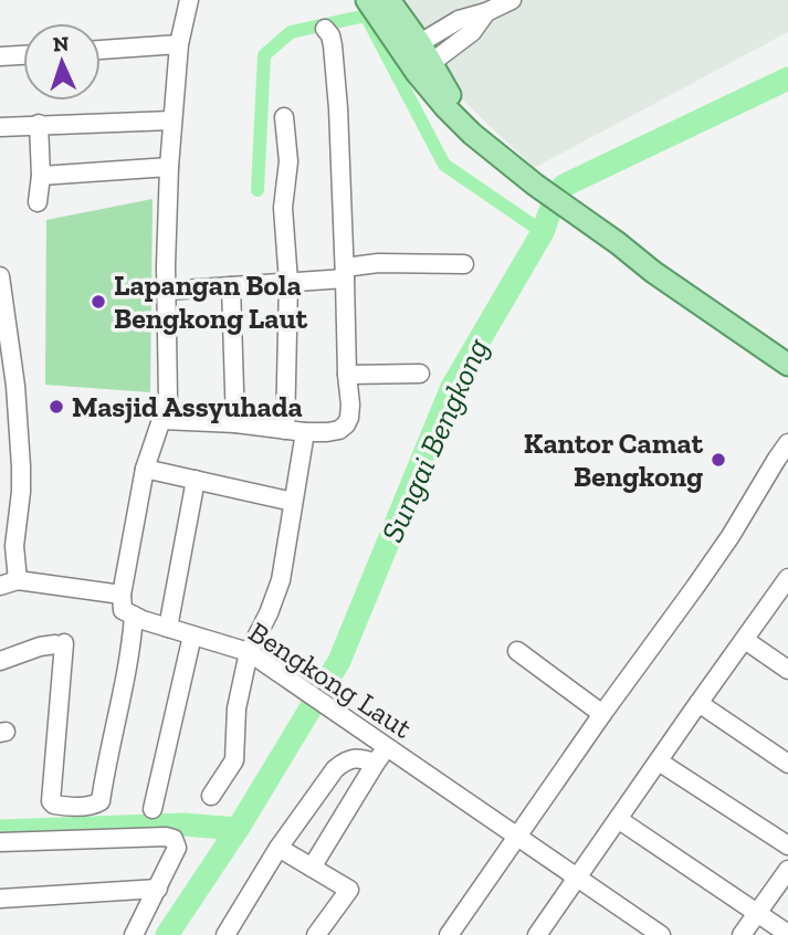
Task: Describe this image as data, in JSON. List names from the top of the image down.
{
  "streets": {
    "street": ["Bengkong Laut"]
  },
  "water": ["Sungai Bengkong"],
  "places": ["Lapangan Bola Bengkong Laut", "Masjid Assyuhada", "Kantor Camat Bengkong"],
  "north": "top"
}
